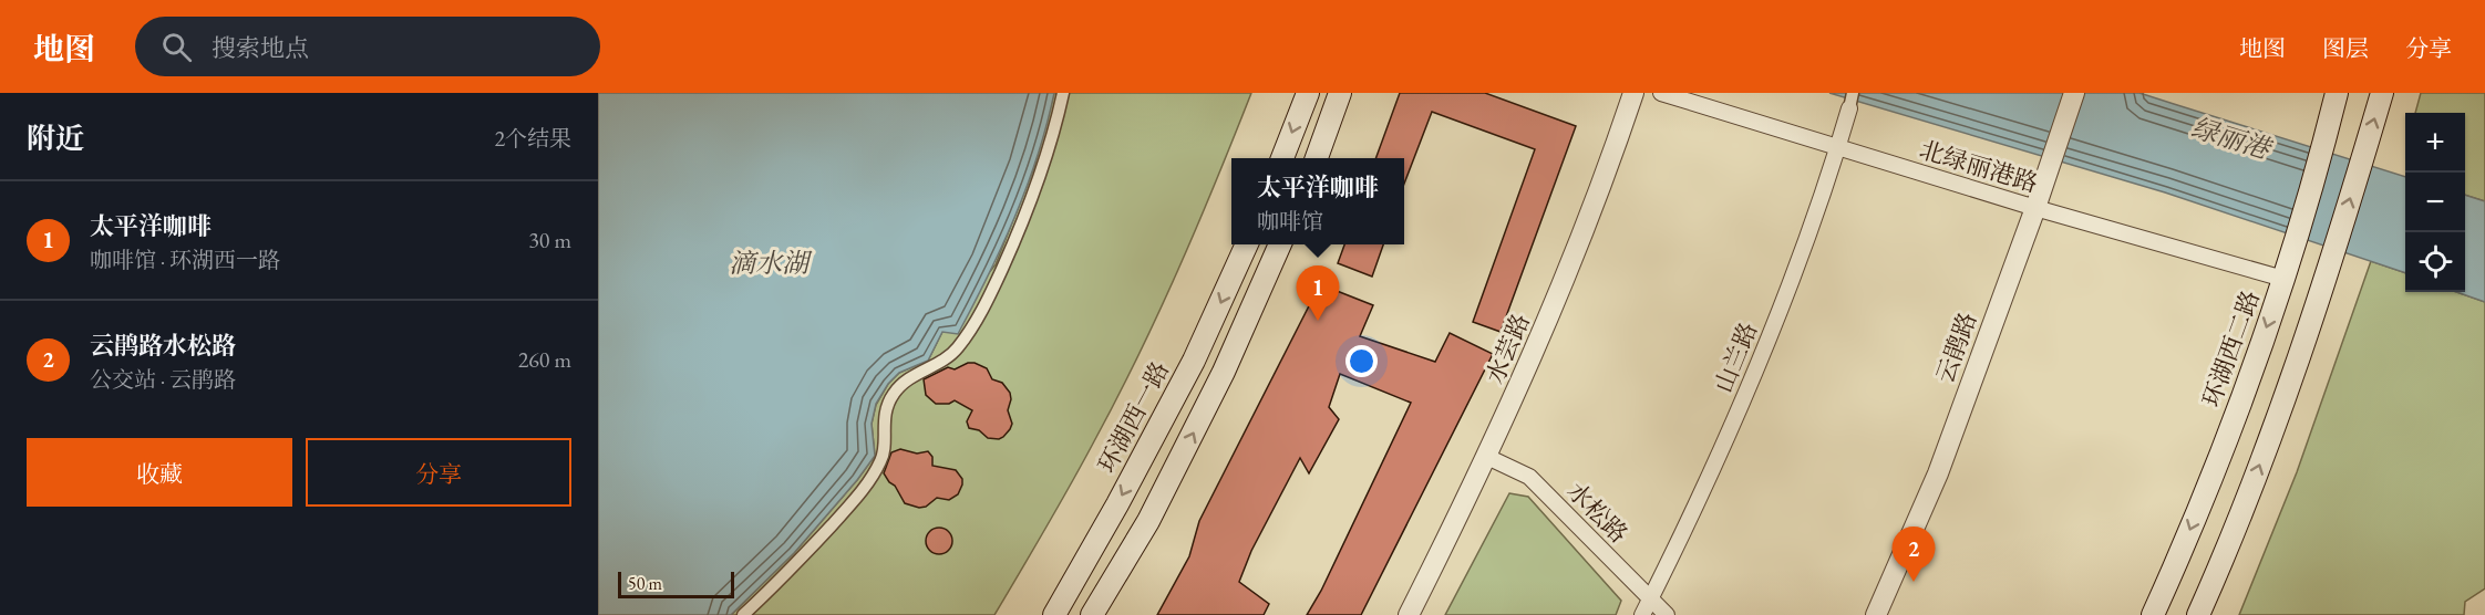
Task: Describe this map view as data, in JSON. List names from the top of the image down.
{
  "streets": {
    "main road": ["环湖西二路", "环湖西一路"],
    "street": [
      "北绿丽港路",
      "云鹃路",
      "水芸路",
      "山兰路",
      "水松路"
    ]
  },
  "crossings": [
    ["北绿丽港路", "云鹃路"],
    ["北绿丽港路", "环湖西二路"],
    ["北绿丽港路", "山兰路"],
    ["水芸路", "水松路"],
    ["山兰路", "水松路"]
  ],
  "water": ["绿丽港", "滴水湖"],
  "scale_bar": "50 m",
  "page": {
    "header": "地图",
    "search": "搜索地点",
    "nav": ["地图", "图层", "分享"],
    "heading": ["附近", "2个结果"],
    "map_buttons": ["+", "−"],
    "popup": ["太平洋咖啡", "咖啡馆"],
    "list": [
      {
        "mark": "1",
        "name": "太平洋咖啡",
        "note": "咖啡馆 · 环湖西一路",
        "value": "30 m"
      },
      {
        "mark": "2",
        "name": "云鹃路水松路",
        "note": "公交站 · 云鹃路",
        "value": "260 m"
      }
    ],
    "pins": ["1", "2"],
    "buttons": ["收藏", "分享"],
    "scale": "50 m"
  }
}
